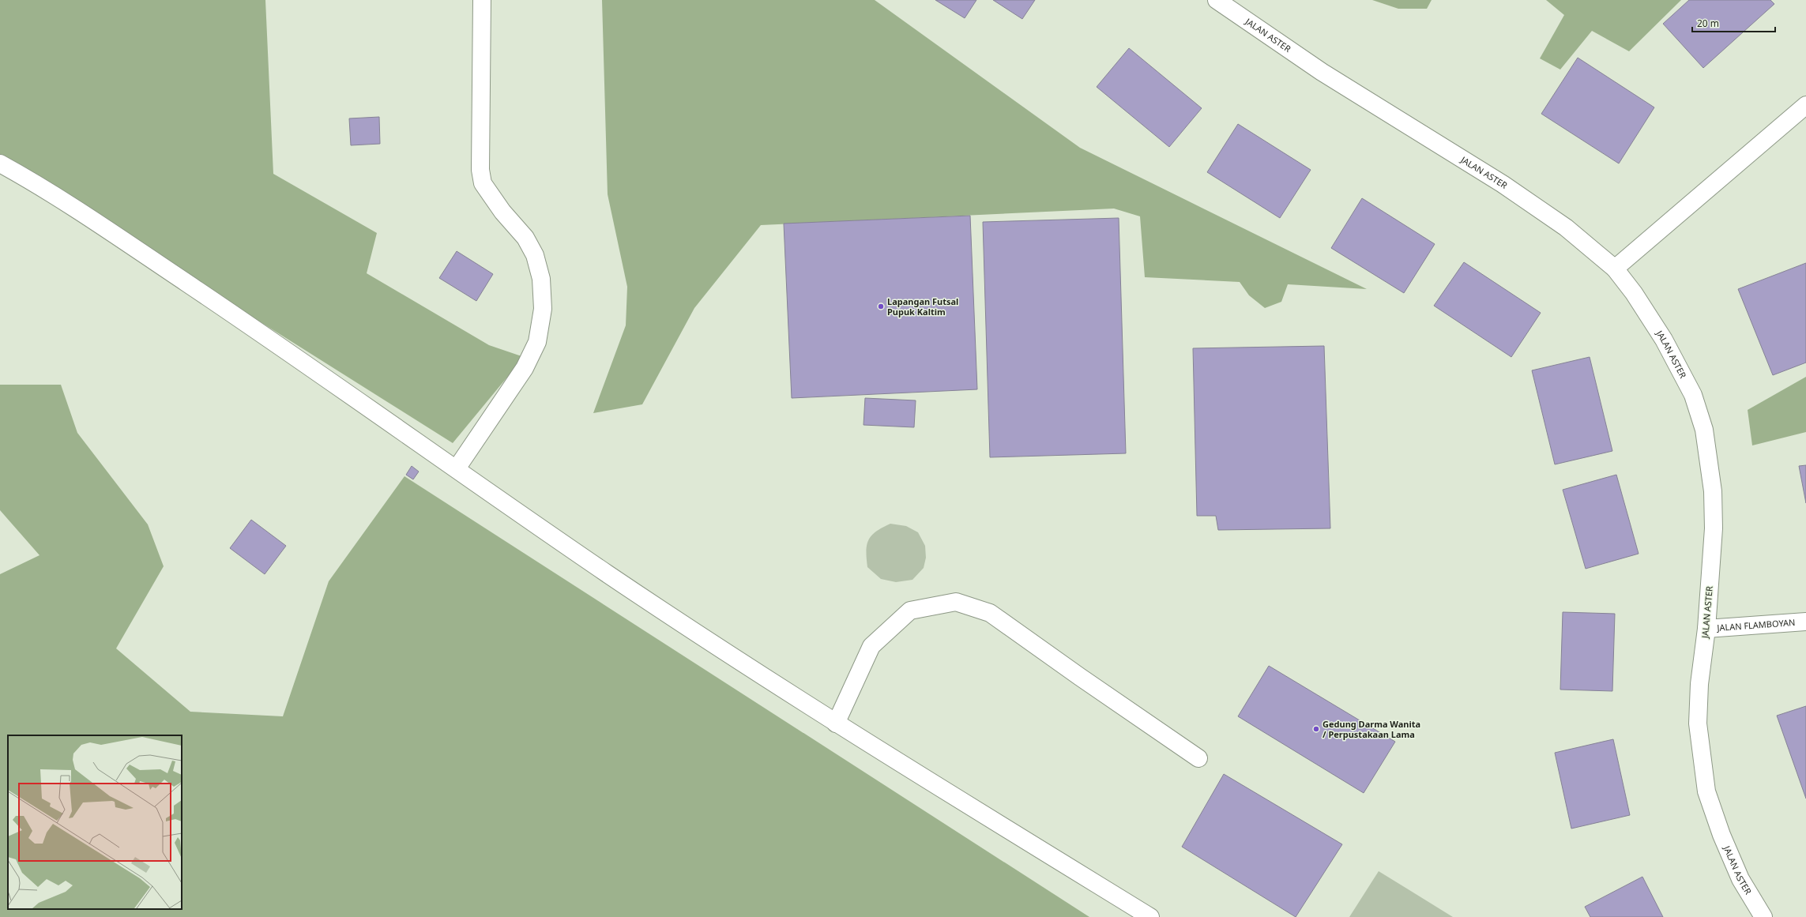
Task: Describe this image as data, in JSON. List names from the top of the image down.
{
  "streets": {
    "street": ["JALAN ASTER", "JALAN FLAMBOYAN"]
  },
  "crossings": [
    ["JALAN ASTER", "JALAN FLAMBOYAN"]
  ],
  "places": ["Lapangan Futsal Pupuk Kaltim", "Gedung Darma Wanita / Perpustakaan Lama"],
  "scale_bar": "20 m"
}
